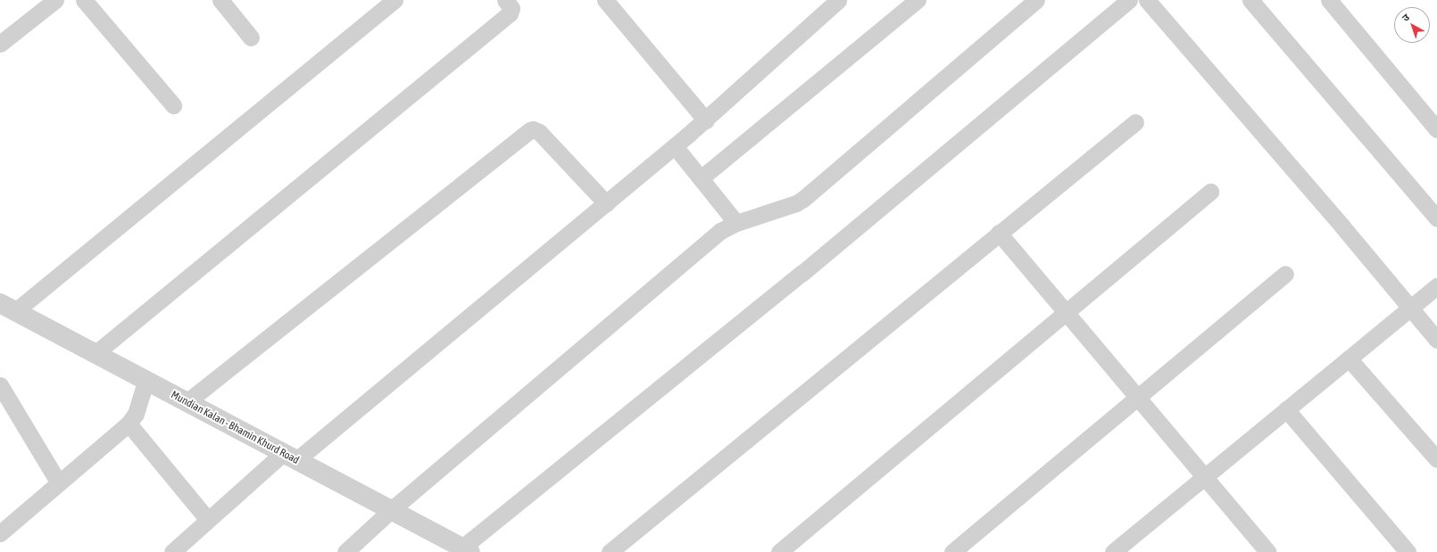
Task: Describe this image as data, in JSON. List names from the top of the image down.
{
  "streets": {
    "street": ["Mundian Kalan - Bhamin Khurd Road"]
  },
  "north": "top left"
}
